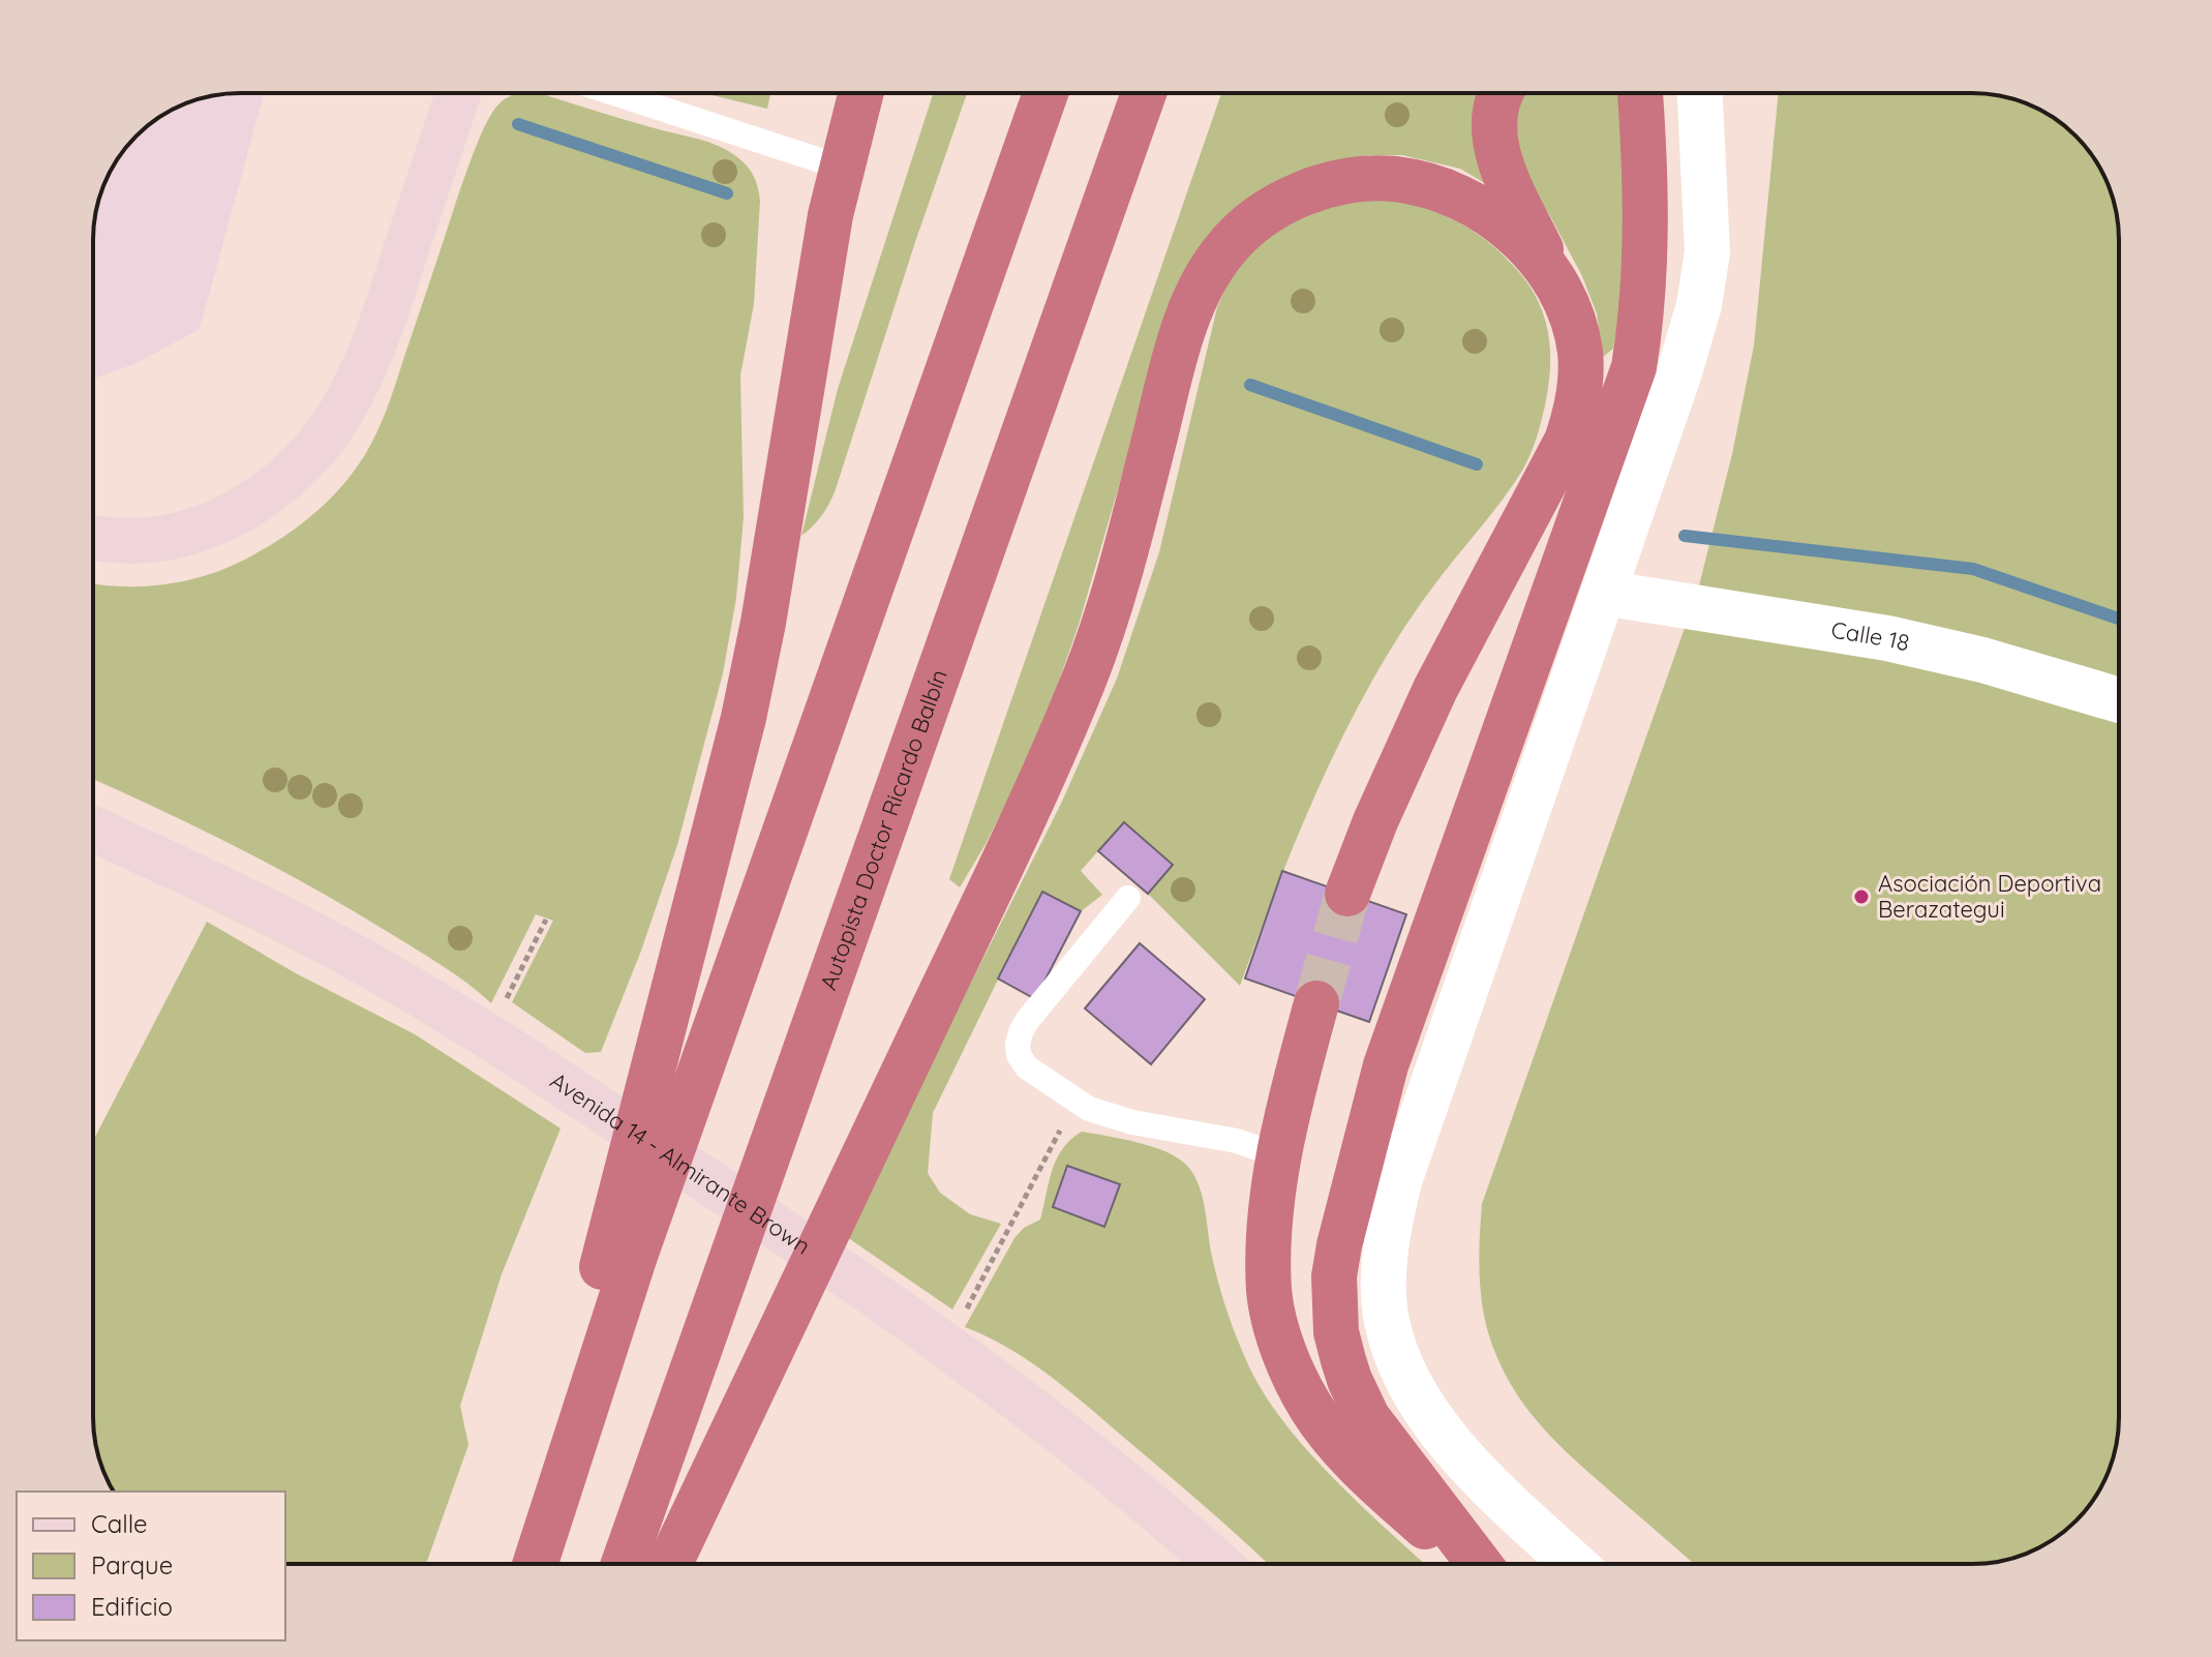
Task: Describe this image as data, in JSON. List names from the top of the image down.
{
  "streets": {
    "highway": ["Autopista Doctor Ricardo Balbín"],
    "main road": ["Avenida 14 - Almirante Brown"],
    "street": ["Calle 18"]
  },
  "places": ["Asociación Deportiva Berazategui"],
  "legend": ["Calle", "Parque", "Edificio"]
}
